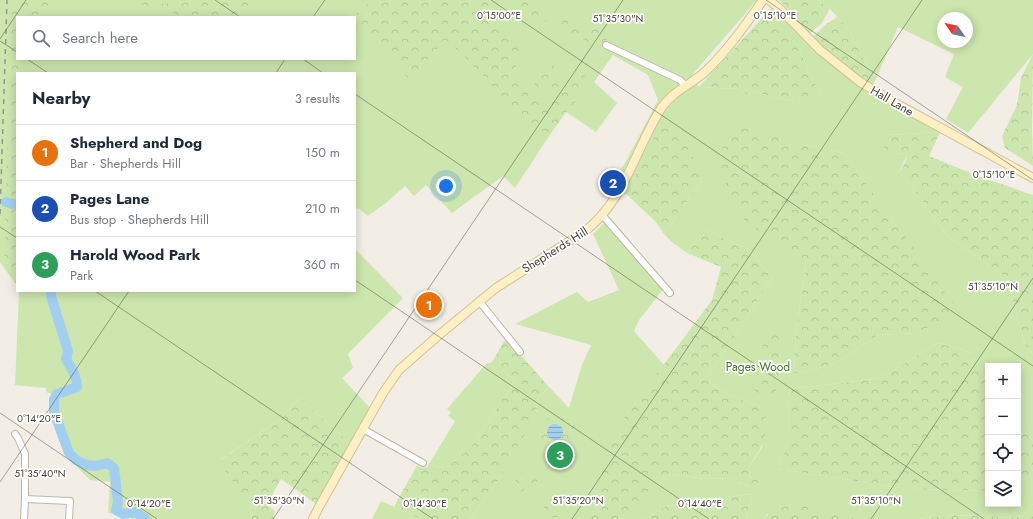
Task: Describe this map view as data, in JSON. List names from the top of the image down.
{
  "streets": {
    "street": ["Hall Lane", "Shepherds Hill"]
  },
  "parks": ["Pages Wood"],
  "north": "top left",
  "page": {
    "search": "Search here",
    "heading": ["Nearby", "3 results"],
    "list": [
      {
        "mark": "1",
        "name": "Shepherd and Dog",
        "note": "Bar · Shepherds Hill",
        "value": "150 m"
      },
      {
        "mark": "2",
        "name": "Pages Lane",
        "note": "Bus stop · Shepherds Hill",
        "value": "210 m"
      },
      {
        "mark": "3",
        "name": "Harold Wood Park",
        "note": "Park",
        "value": "360 m"
      }
    ],
    "pins": ["2", "1", "3"],
    "map_buttons": ["+", "−"]
  },
  "coordinates": [
    "0°15'00\"E",
    "0°15'10\"E",
    "51°35'30\"N",
    "51°35'10\"N",
    "0°14'20\"E",
    "51°35'40\"N",
    "51°35'20\"N",
    "0°14'30\"E",
    "0°14'40\"E"
  ]
}
